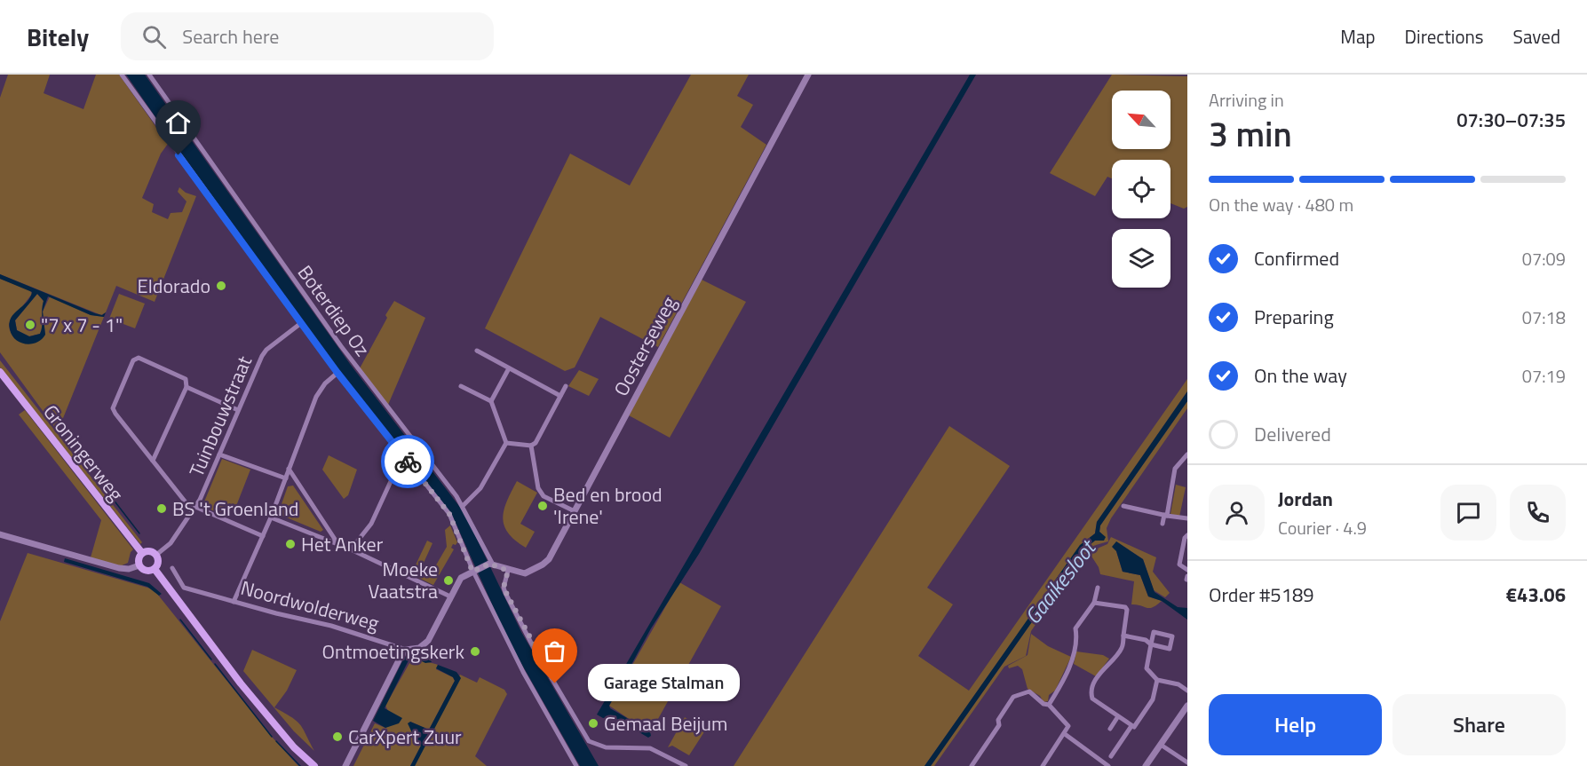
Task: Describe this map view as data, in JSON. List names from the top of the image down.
{
  "streets": {
    "main road": ["Groningerweg"],
    "street": [
      "Boterdiep Oz",
      "Oosterseweg",
      "Tuinbouwstraat",
      "Noordwolderweg"
    ]
  },
  "crossings": [
    ["Boterdiep Oz", "Oosterseweg"],
    ["Tuinbouwstraat", "Groningerweg"]
  ],
  "water": ["Gaaikesloot"],
  "places": [
    "Eldorado",
    "\"7 x 7 - 1\"",
    "Bed en brood 'Irene'",
    "BS 't Groenland",
    "Het Anker",
    "Moeke Vaatstra",
    "Ontmoetingskerk",
    "Garage Stalman",
    "Gemaal Beijum",
    "CarXpert Zuur"
  ],
  "north": "top left",
  "page": {
    "header": "Bitely",
    "search": "Search here",
    "nav": ["Map", "Directions", "Saved"],
    "heading": ["3 min", "Arriving in", "07:30–07:35"],
    "panel": [
      "Jordan",
      "Courier · 4.9",
      "Order #5189",
      "€43.06"
    ],
    "bar": "On the way · 480 m",
    "list": [
      ["Confirmed", "07:09"],
      ["Preparing", "07:18"],
      ["On the way", "07:19"],
      "Delivered"
    ],
    "bubble": "Garage Stalman",
    "buttons": ["Help", "Share"]
  }
}
